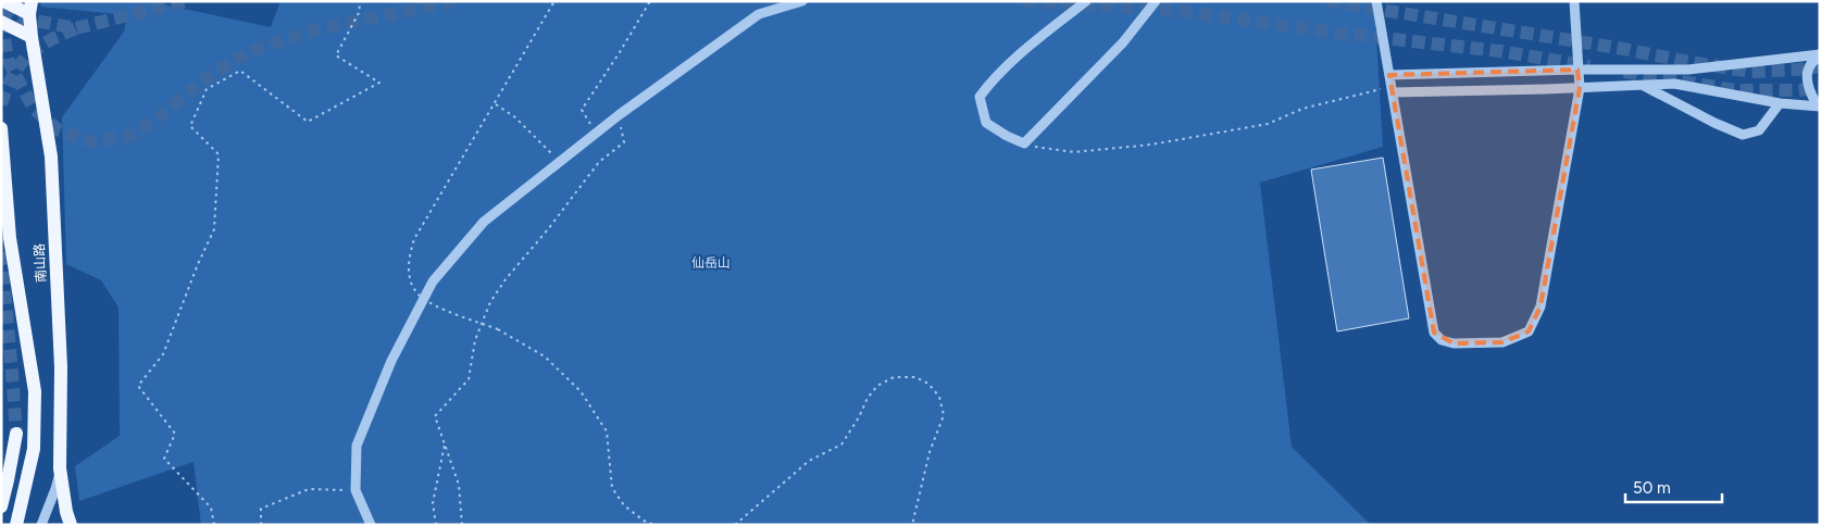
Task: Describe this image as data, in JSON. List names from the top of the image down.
{
  "streets": {
    "main road": ["南山路"]
  },
  "parks": ["仙岳山"],
  "scale_bar": "50 m"
}
